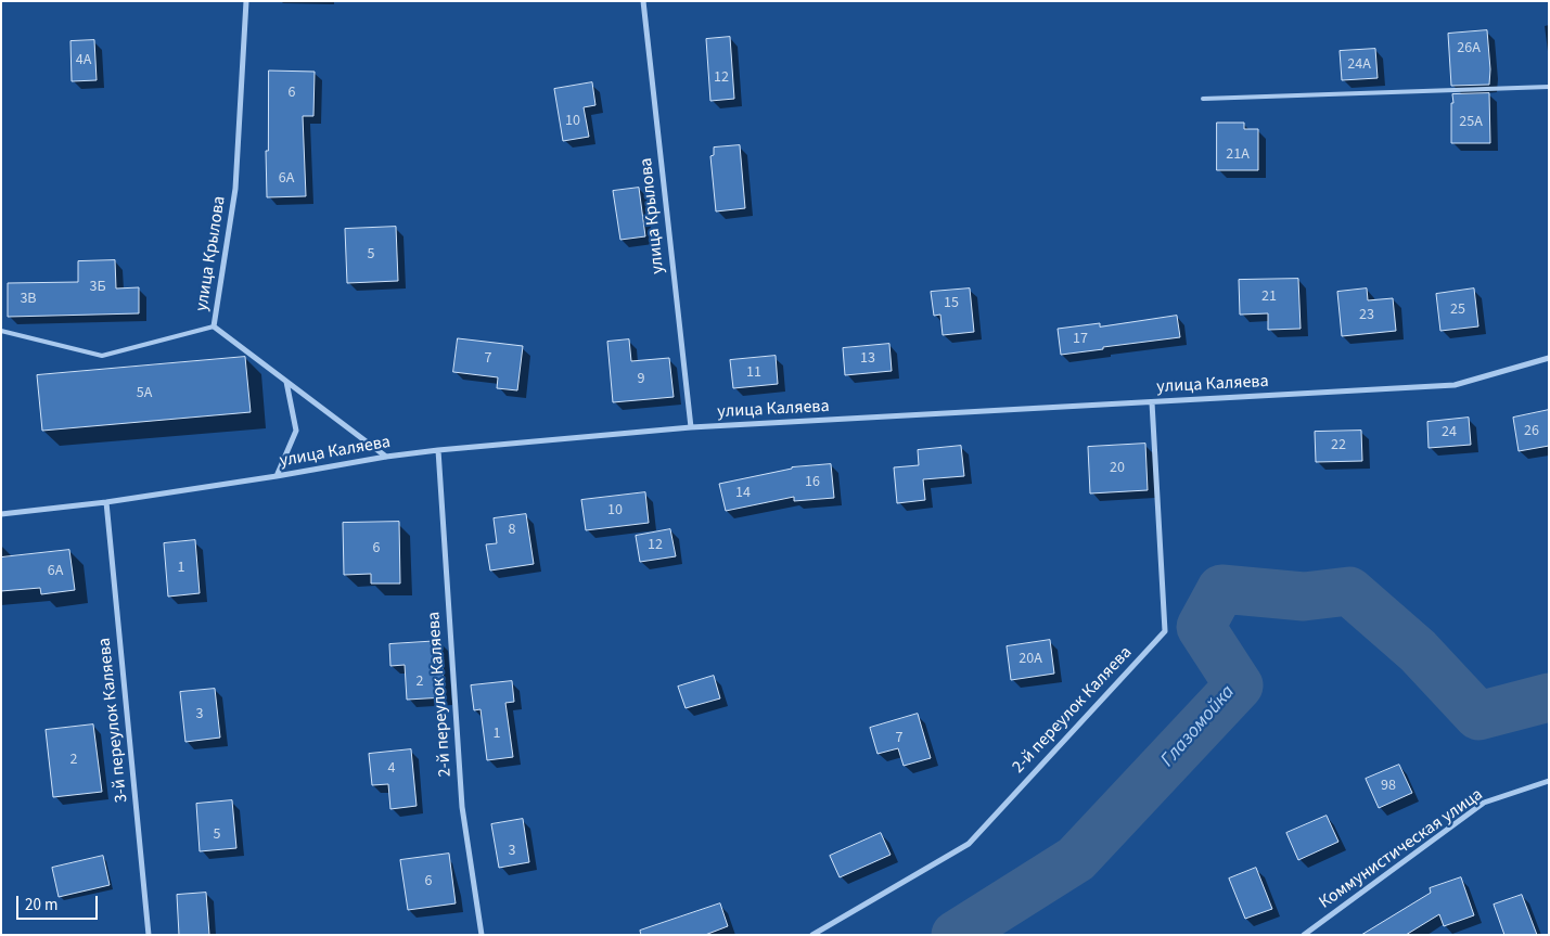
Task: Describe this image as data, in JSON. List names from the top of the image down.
{
  "streets": {
    "street": [
      "улица Крылова",
      "улица Каляева",
      "2-й переулок Каляева",
      "3-й переулок Каляева",
      "Коммунистическая улица"
    ]
  },
  "crossings": [
    ["улица Крылова", "улица Каляева"],
    ["улица Каляева", "2-й переулок Каляева"],
    ["улица Каляева", "3-й переулок Каляева"]
  ],
  "water": ["Глазомойка"],
  "house_numbers": [
    "26А",
    "4А",
    "24А",
    "12",
    "6",
    "10",
    "25А",
    "21А",
    "6А",
    "5",
    "3Б",
    "21",
    "3В",
    "15",
    "25",
    "23",
    "17",
    "7",
    "13",
    "11",
    "9",
    "5А",
    "26",
    "24",
    "22",
    "20",
    "16",
    "14",
    "10",
    "8",
    "12",
    "6",
    "1",
    "6А",
    "20А",
    "2",
    "3",
    "1",
    "7",
    "2",
    "4",
    "98",
    "5",
    "3",
    "6"
  ],
  "scale_bar": "20 m"
}
